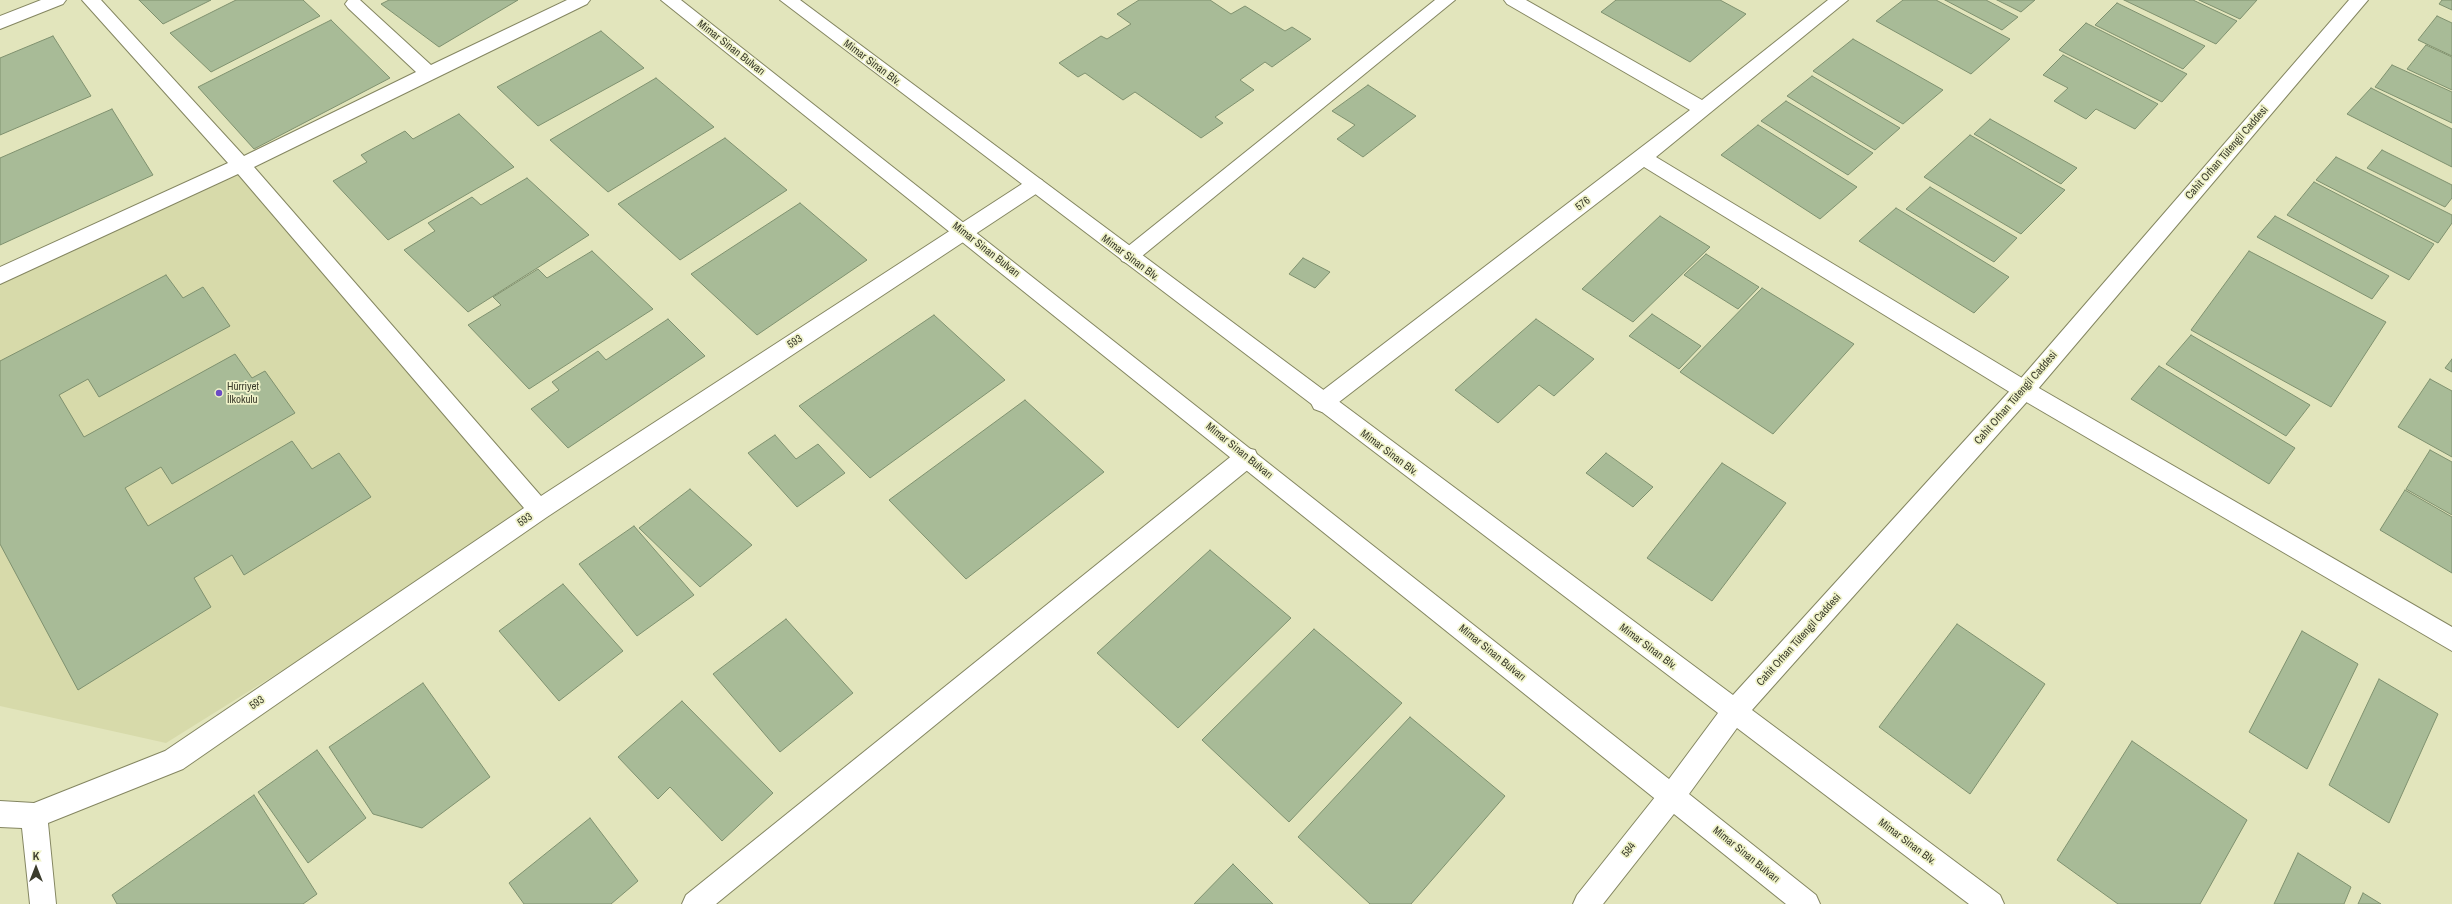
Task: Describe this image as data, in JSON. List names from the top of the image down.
{
  "streets": {
    "street": [
      "Mimar Sinan Bulvarı",
      "Mimar Sinan Blv.",
      "Cahit Orhan Tütengil Caddesi",
      "576",
      "593",
      "584"
    ]
  },
  "crossings": [
    ["Mimar Sinan Bulvarı", "Cahit Orhan Tütengil Caddesi"],
    ["Mimar Sinan Bulvarı", "593"],
    ["Mimar Sinan Bulvarı", "584"],
    ["Mimar Sinan Blv.", "Cahit Orhan Tütengil Caddesi"],
    ["Mimar Sinan Blv.", "576"],
    ["Mimar Sinan Blv.", "593"],
    ["Cahit Orhan Tütengil Caddesi", "584"]
  ],
  "places": ["Hürriyet İlkokulu"],
  "north": "top"
}
